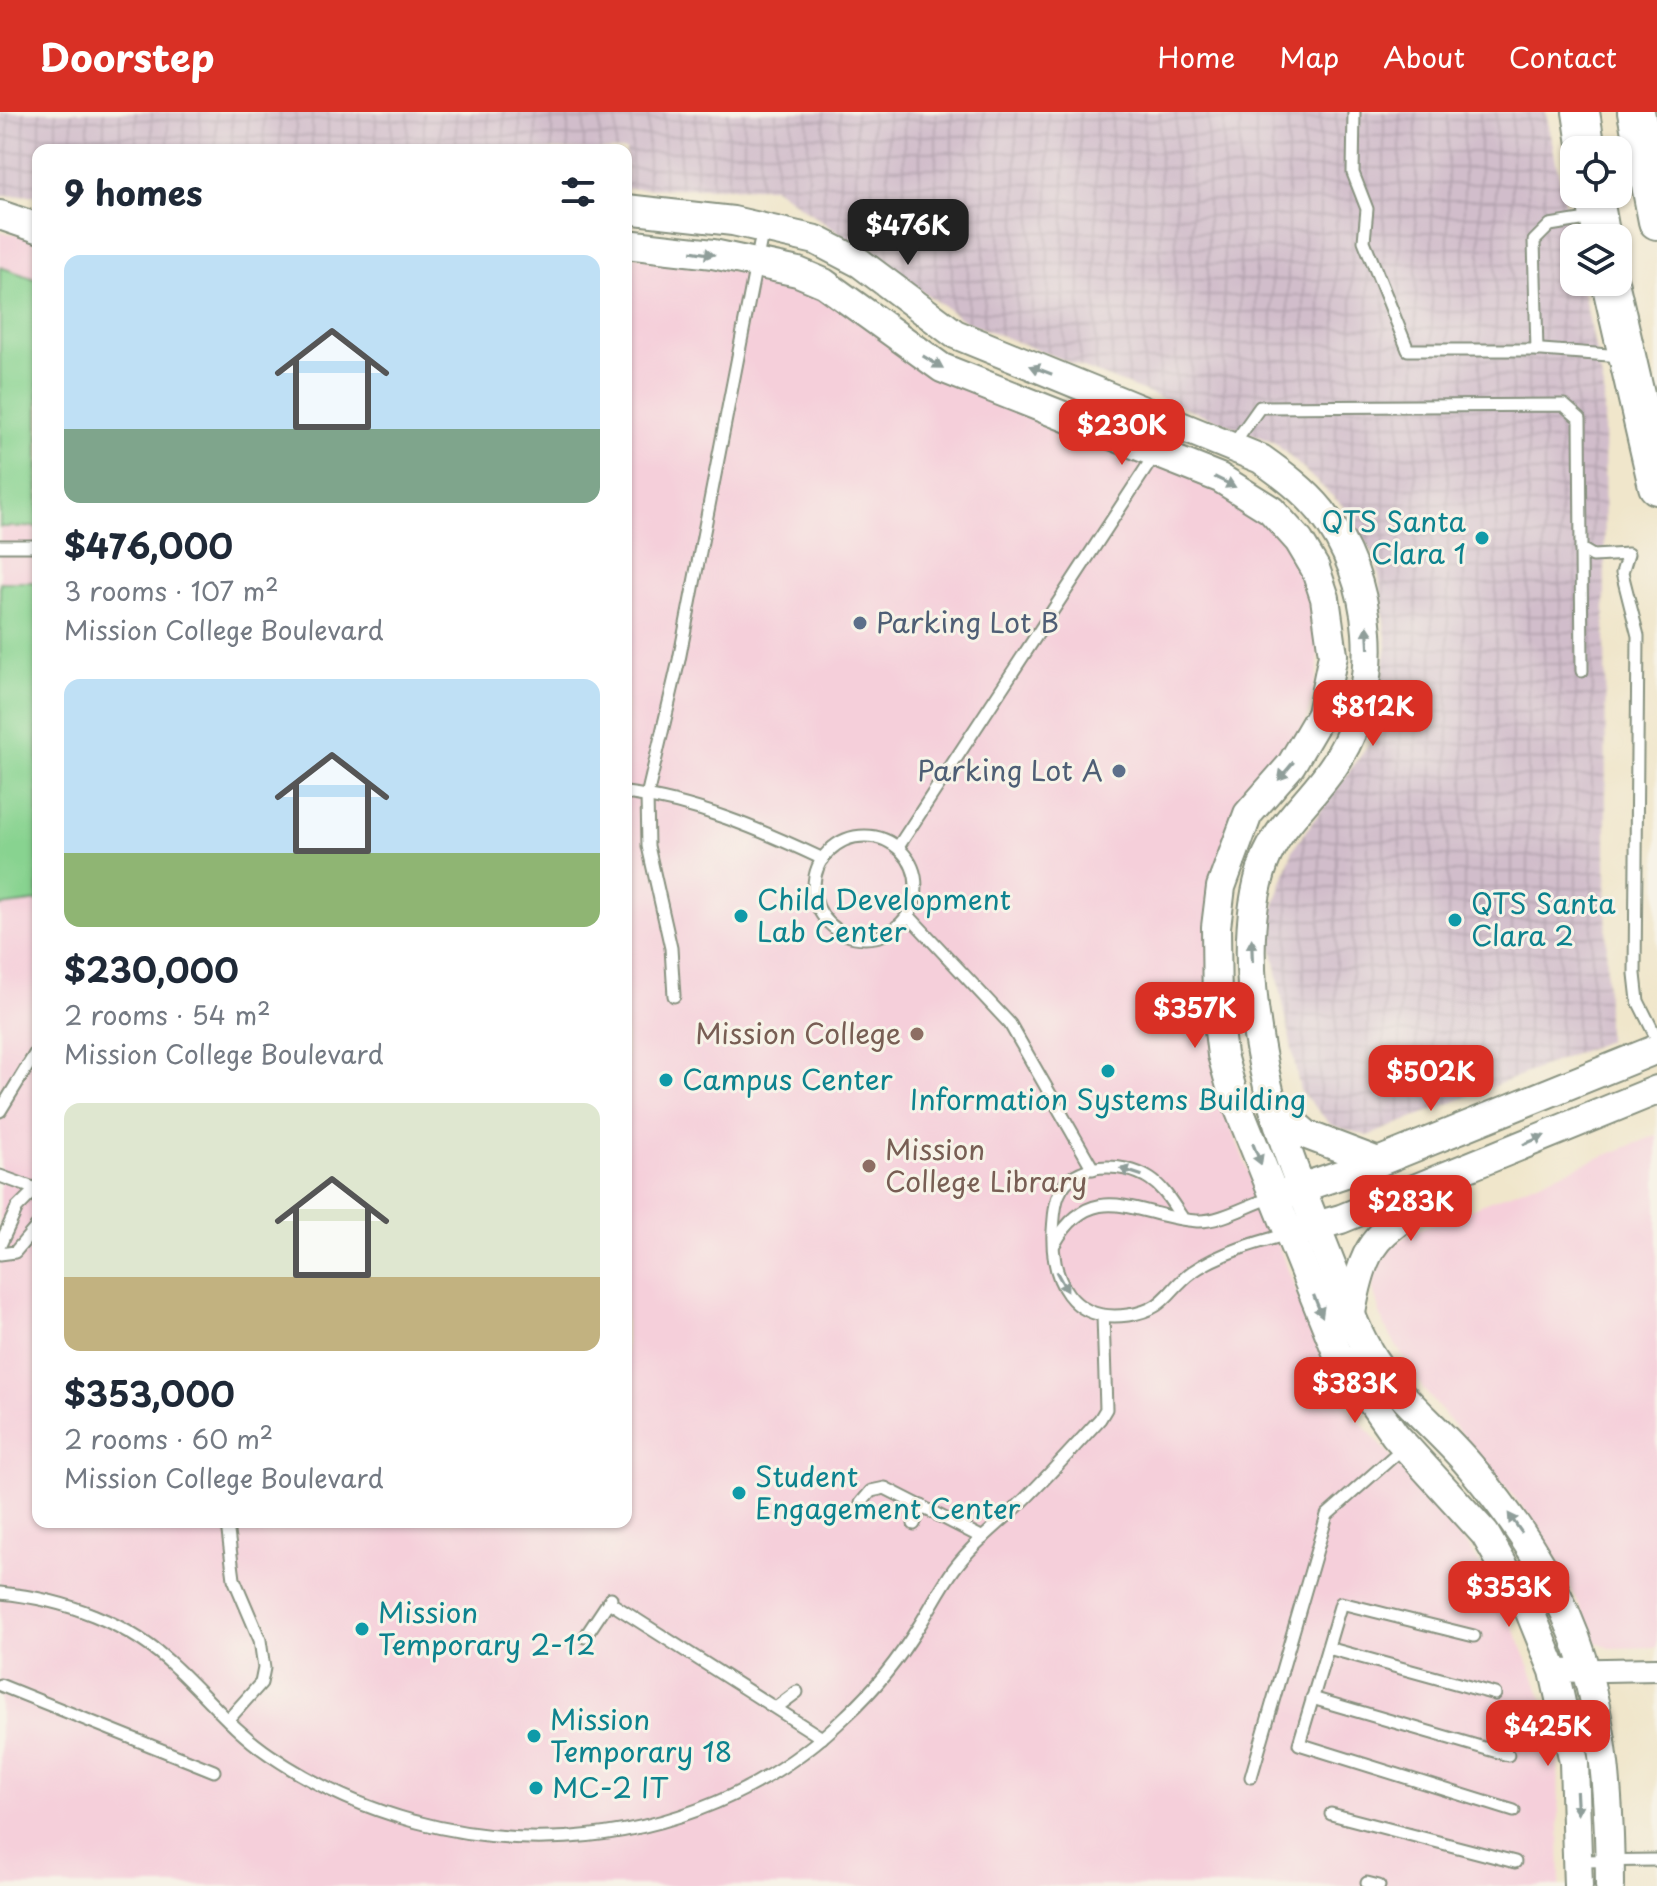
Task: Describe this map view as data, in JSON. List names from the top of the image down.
{
  "places": [
    "QTS Santa Clara 1",
    "Parking Lot B",
    "Parking Lot A",
    "Child Development Lab Center",
    "QTS Santa Clara 2",
    "Mission College",
    "Information Systems Building",
    "Campus Center",
    "Mission College Library",
    "Student Engagement Center",
    "Mission Temporary 2-12",
    "Mission Temporary 18",
    "MC-2 IT"
  ],
  "page": {
    "header": "Doorstep",
    "nav": [
      "Home",
      "Map",
      "About",
      "Contact"
    ],
    "heading": "9 homes",
    "price": [
      "$476K",
      "$230K",
      "$812K",
      "$357K",
      "$502K",
      "$283K",
      "$383K",
      "$353K",
      "$425K"
    ],
    "list": [
      {
        "name": "$476,000",
        "note": "3 rooms · 107 m² · Mission College Boulevard"
      },
      {
        "name": "$230,000",
        "note": "2 rooms · 54 m² · Mission College Boulevard"
      },
      {
        "name": "$353,000",
        "note": "2 rooms · 60 m² · Mission College Boulevard"
      }
    ]
  }
}
